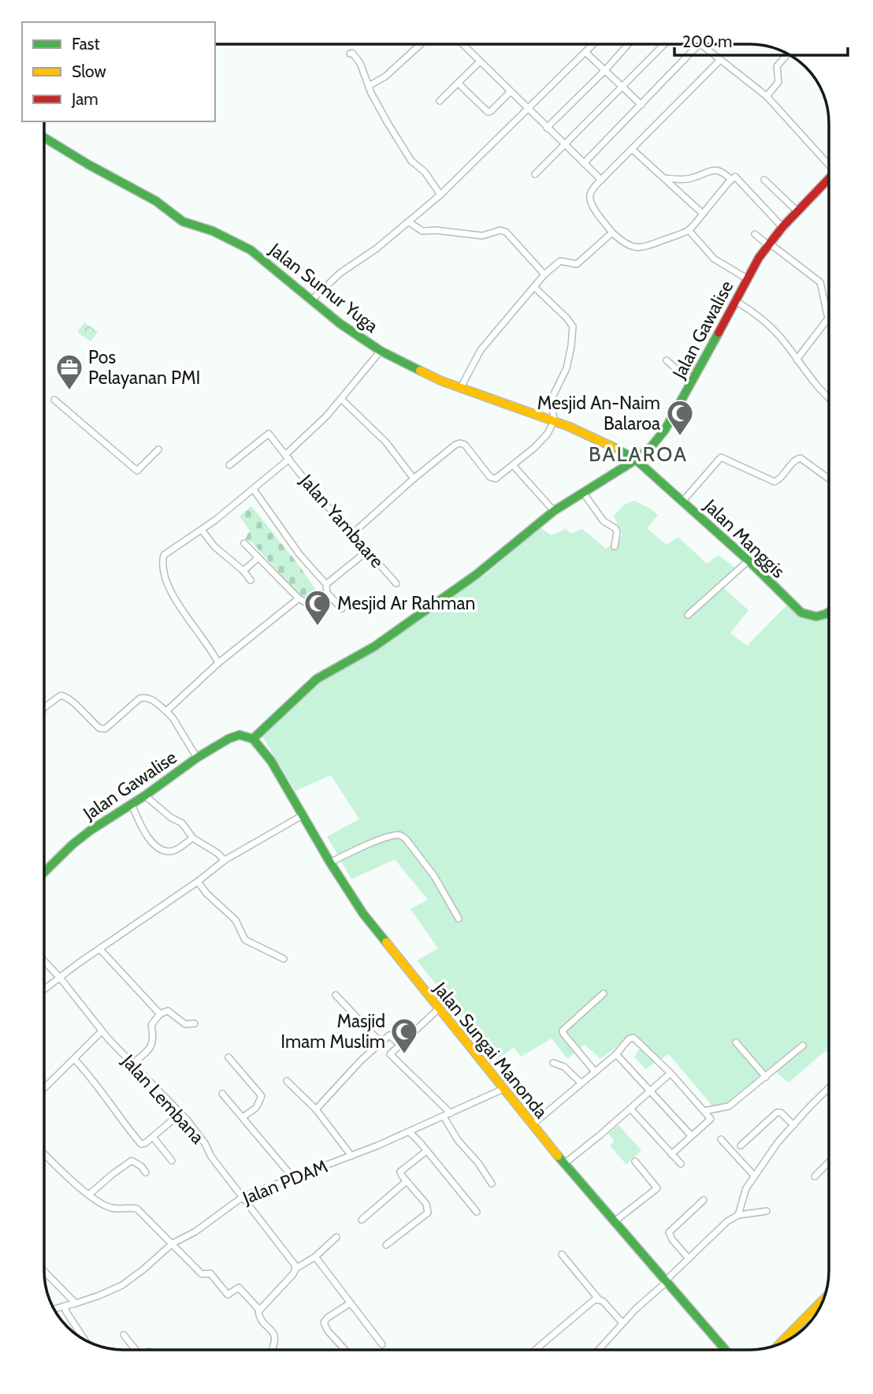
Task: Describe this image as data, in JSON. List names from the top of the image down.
{
  "streets": {
    "street": [
      "Jalan Sumur Yuga",
      "Jalan Gawalise",
      "Jalan Yambaare",
      "Jalan Manggis",
      "Jalan Sungai Manonda",
      "Jalan Lembana",
      "Jalan PDAM"
    ]
  },
  "crossings": [
    ["Jalan Sumur Yuga", "Jalan Gawalise"],
    ["Jalan Sumur Yuga", "Jalan Manggis"],
    ["Jalan Gawalise", "Jalan Manggis"],
    ["Jalan Gawalise", "Jalan Sungai Manonda"],
    ["Jalan Sungai Manonda", "Jalan PDAM"],
    ["Jalan Lembana", "Jalan PDAM"]
  ],
  "districts": ["BALAROA"],
  "places": {
    "office": ["Pos Pelayanan PMI"],
    "mosque": ["Mesjid An-Naim Balaroa", "Mesjid Ar Rahman", "Masjid Imam Muslim"]
  },
  "legend": ["Fast", "Slow", "Jam"],
  "scale_bar": "200 m"
}
